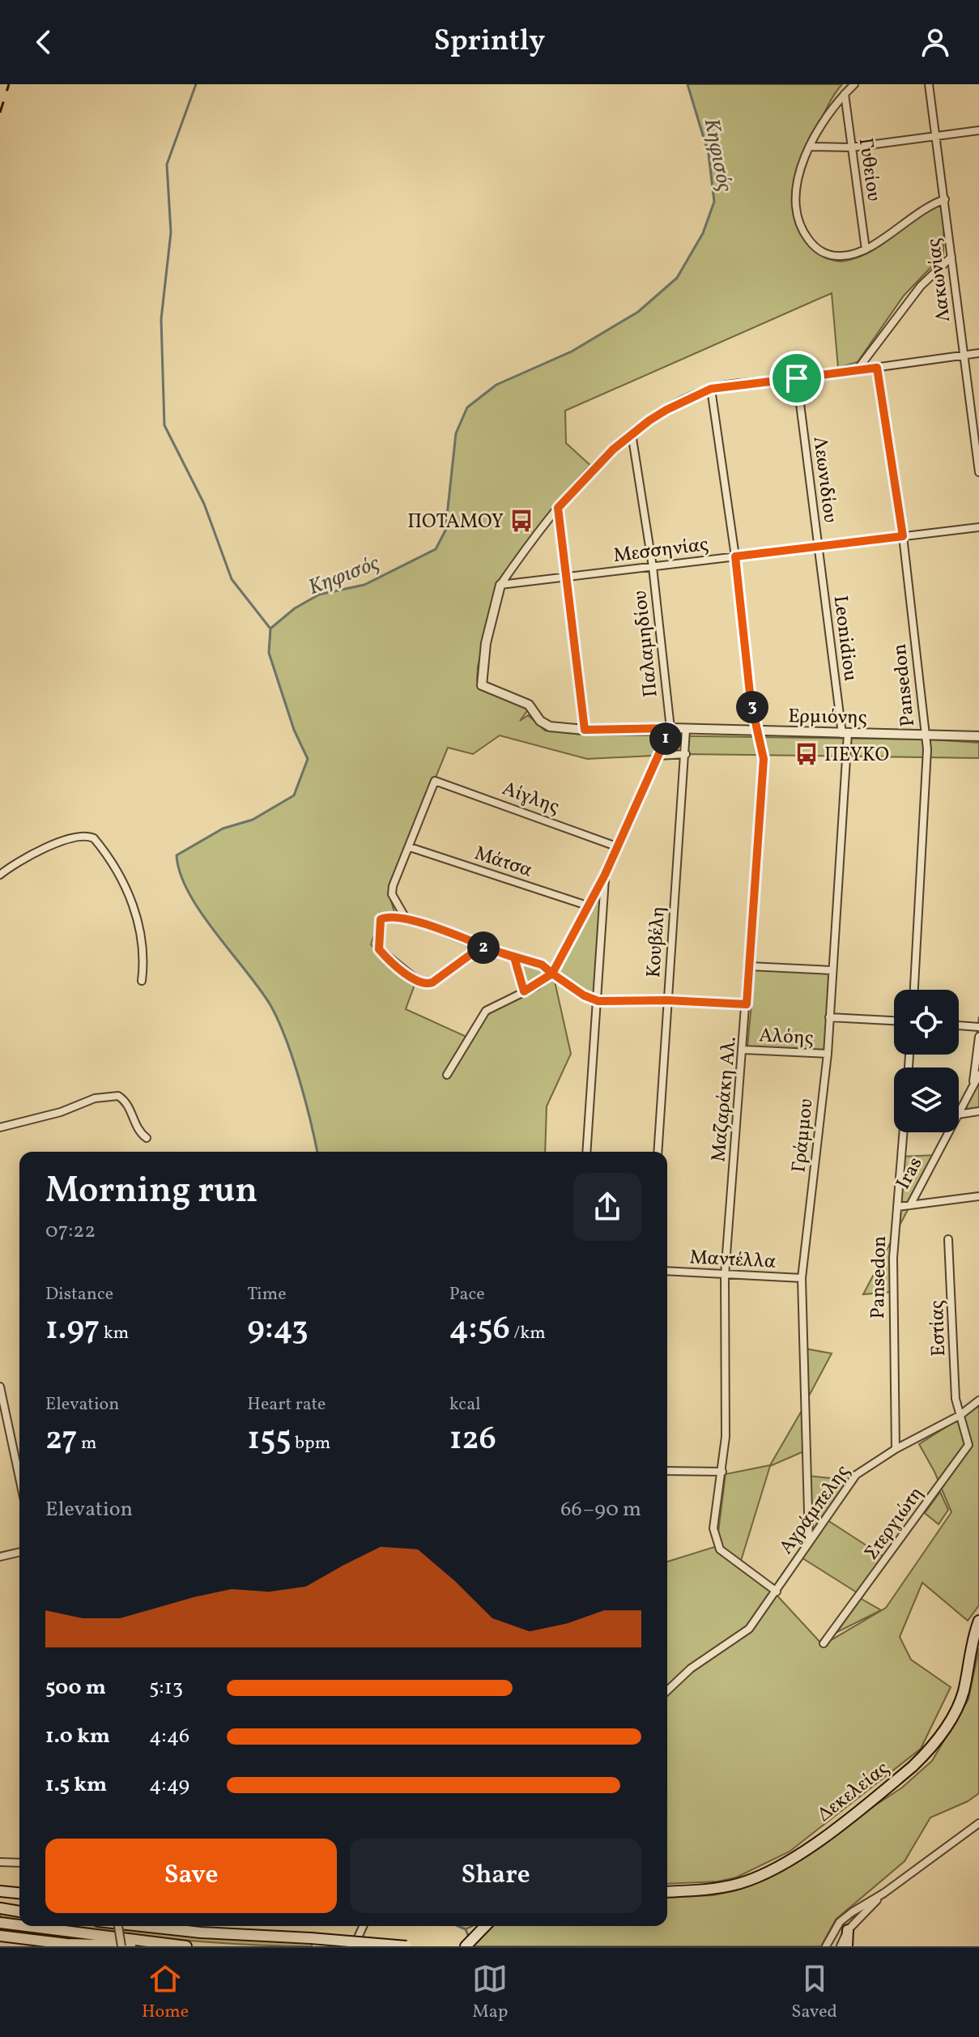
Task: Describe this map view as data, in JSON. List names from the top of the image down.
{
  "streets": {
    "main road": ["Δεκελείας"],
    "street": [
      "Γυθείου",
      "Λακωνίας",
      "Λεωνιδίου",
      "Μεσσηνίας",
      "Leonidiou",
      "Παλαμηδίου",
      "Pansedon",
      "Ερμιόνης",
      "Αίγλης",
      "Μάτσα",
      "Κουβέλη",
      "Αλόης",
      "Μαζαράκη Αλ.",
      "Γράμμου",
      "Iras",
      "Μαντέλλα",
      "Εστίας",
      "Αγράμπελης",
      "Στεργιώτη"
    ]
  },
  "crossings": [
    ["Λεωνιδίου", "Μεσσηνίας"],
    ["Λεωνιδίου", "Leonidiou"],
    ["Μεσσηνίας", "Leonidiou"],
    ["Μεσσηνίας", "Παλαμηδίου"],
    ["Μεσσηνίας", "Pansedon"],
    ["Μεσσηνίας", "Ερμιόνης"],
    ["Μεσσηνίας", "Μαζαράκη Αλ."],
    ["Leonidiou", "Ερμιόνης"],
    ["Leonidiou", "Γράμμου"],
    ["Παλαμηδίου", "Ερμιόνης"],
    ["Pansedon", "Ερμιόνης"],
    ["Pansedon", "Αγράμπελης"],
    ["Ερμιόνης", "Κουβέλη"],
    ["Ερμιόνης", "Μαζαράκη Αλ."],
    ["Ερμιόνης", "Γράμμου"],
    ["Αίγλης", "Μάτσα"],
    ["Αλόης", "Μαζαράκη Αλ."],
    ["Αλόης", "Γράμμου"],
    ["Μαζαράκη Αλ.", "Μαντέλλα"],
    ["Μαζαράκη Αλ.", "Αγράμπελης"],
    ["Γράμμου", "Μαντέλλα"],
    ["Γράμμου", "Αγράμπελης"],
    ["Εστίας", "Αγράμπελης"],
    ["Εστίας", "Στεργιώτη"],
    ["Αγράμπελης", "Στεργιώτη"]
  ],
  "water": ["Κηφισός"],
  "places": {
    "bus stop": ["ΠΟΤΑΜΟΥ", "ΠΕΥΚΟ"]
  },
  "page": {
    "header": "Sprintly",
    "pins": ["3", "1", "2"],
    "heading": ["Morning run", "07:22"],
    "stats": [
      ["Distance", "1.97 km"],
      ["Time", "9:43"],
      ["Pace", "4:56 /km"],
      ["Elevation", "27 m"],
      ["Heart rate", "155 bpm"],
      ["kcal", "126"]
    ],
    "chart": ["Elevation", "66–90 m"],
    "list": [
      {
        "name": "500 m",
        "note": "5:13"
      },
      {
        "name": "1.0 km",
        "note": "4:46"
      },
      {
        "name": "1.5 km",
        "note": "4:49"
      }
    ],
    "buttons": ["Save", "Share"],
    "tabs": ["Home", "Map", "Saved"]
  }
}
